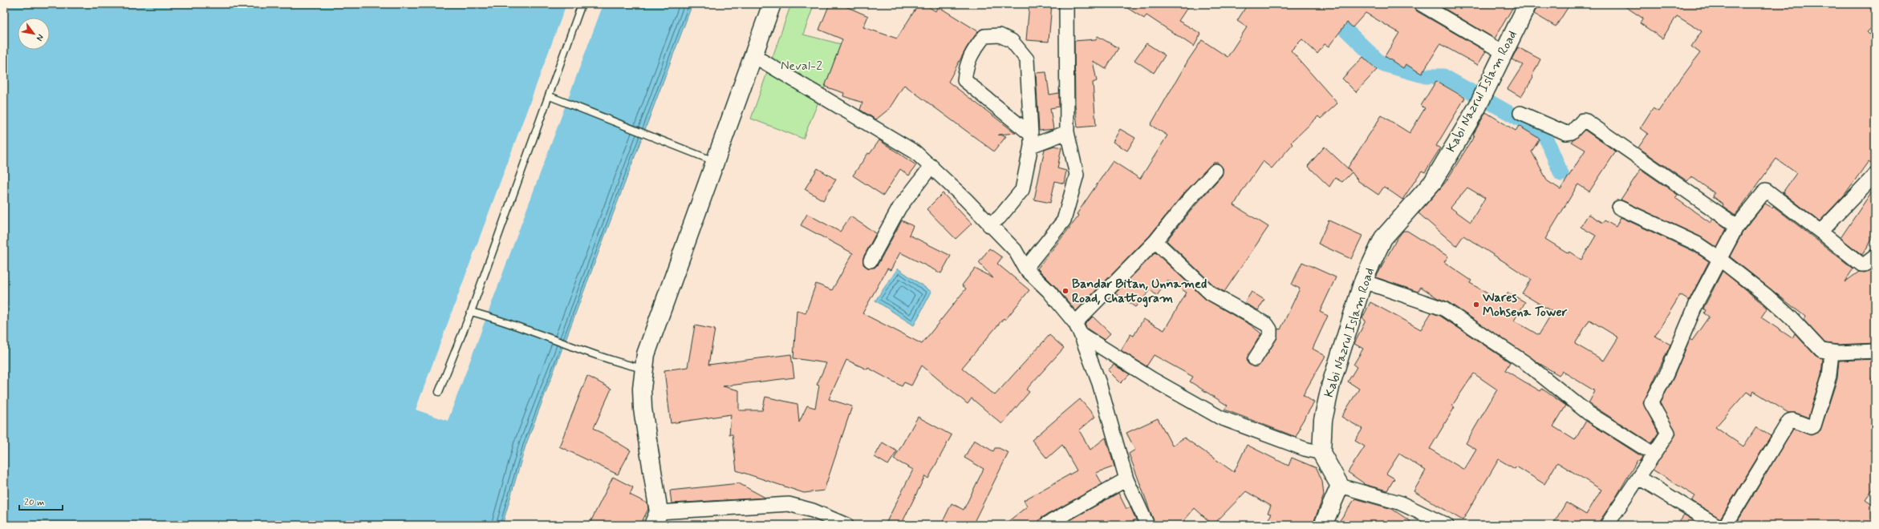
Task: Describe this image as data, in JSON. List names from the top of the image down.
{
  "streets": {
    "main road": ["Kabi Nazrul Islam Road"]
  },
  "parks": ["Neval-2"],
  "places": ["Bandar Bitan, Unnamed Road, Chattogram", "Wares Mohsena Tower"],
  "scale_bar": "20 m",
  "north": "bottom right"
}
